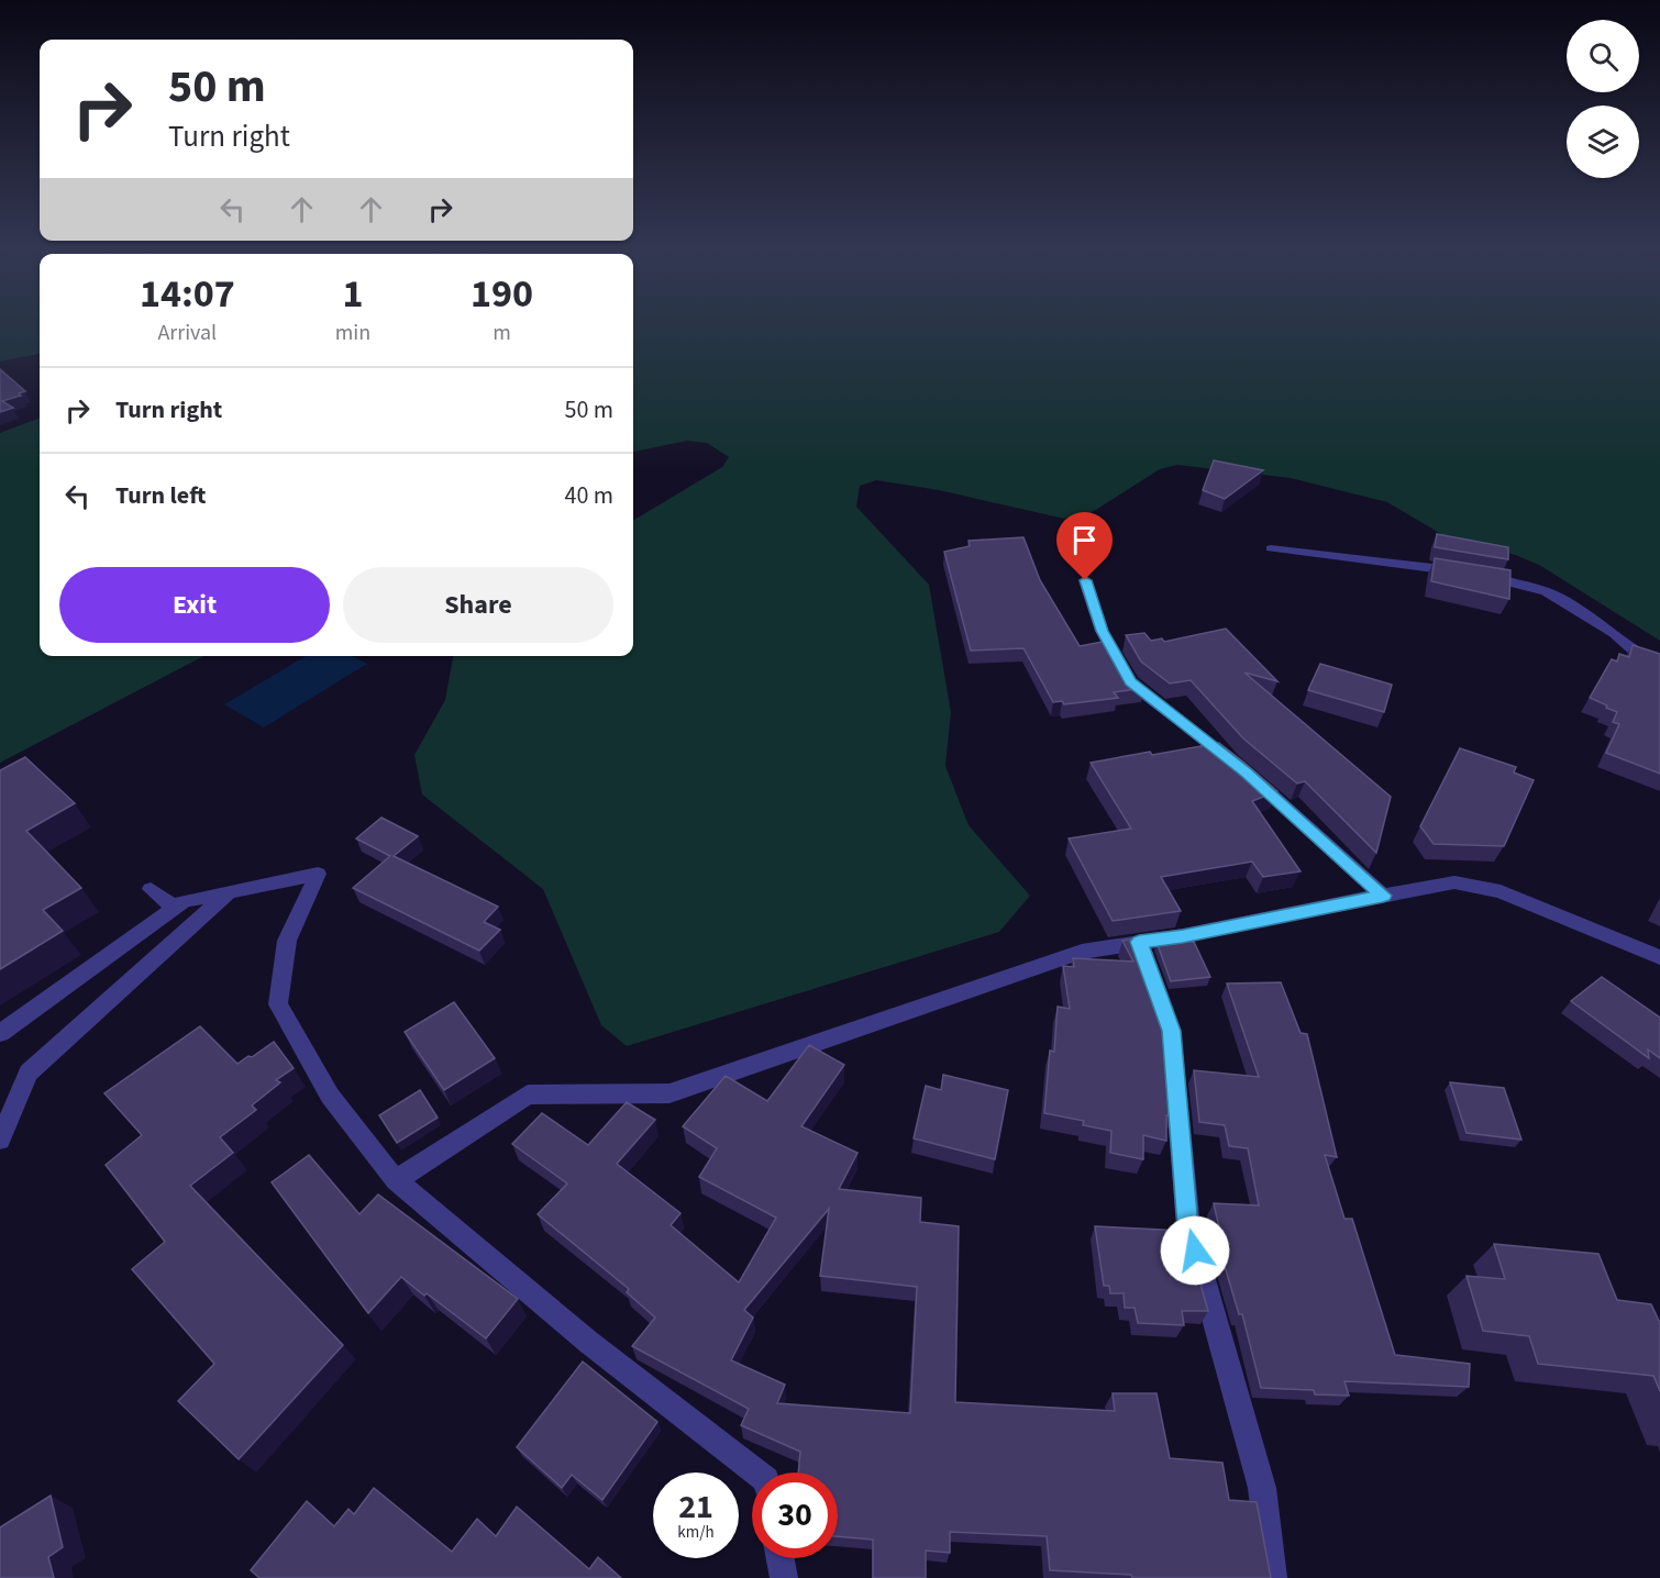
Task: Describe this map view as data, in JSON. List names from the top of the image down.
{
  "page": {
    "turn": ["50 m", "Turn right"],
    "eta": [
      "14:07",
      "Arrival",
      "1",
      "min",
      "190",
      "m"
    ],
    "list": [
      {
        "name": "Turn right",
        "value": "50 m"
      },
      {
        "name": "Turn left",
        "value": "40 m"
      }
    ],
    "buttons": ["Exit", "Share"],
    "speed": "21 km/h",
    "limit": "30"
  }
}
